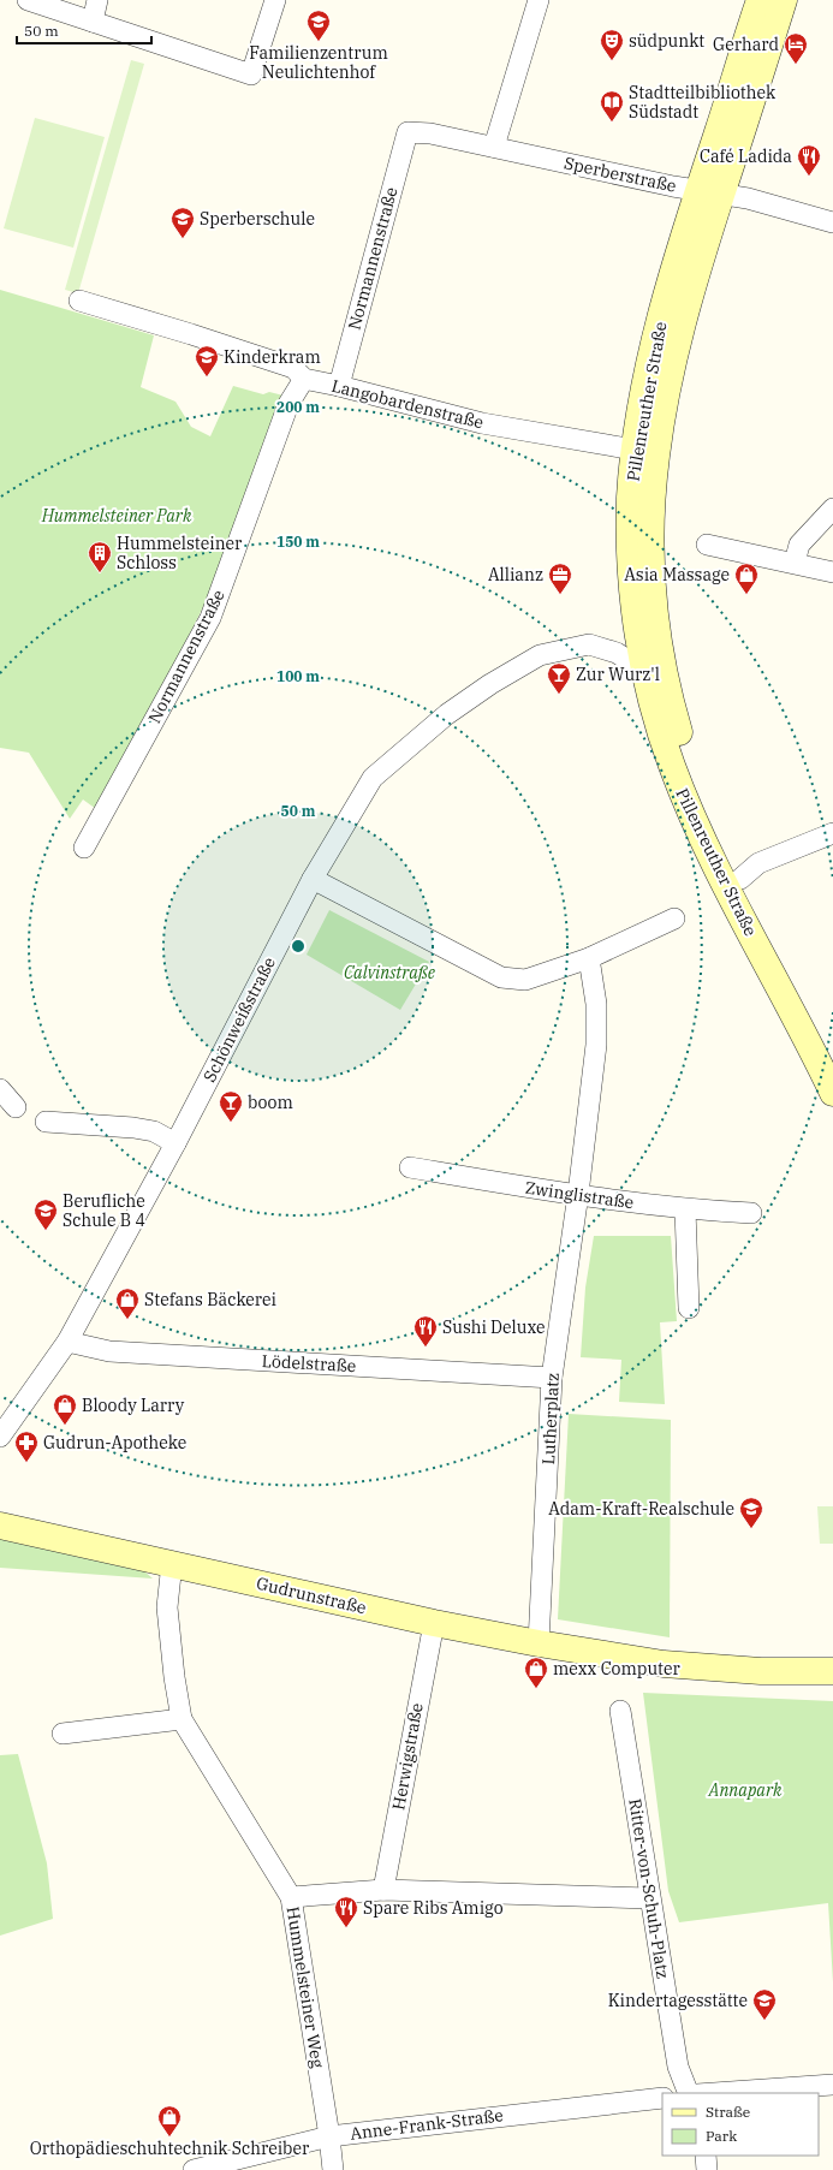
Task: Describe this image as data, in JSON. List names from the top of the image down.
{
  "streets": {
    "main road": ["Pillenreuther Straße", "Gudrunstraße"],
    "street": [
      "Sperberstraße",
      "Normannenstraße",
      "Langobardenstraße",
      "Schönweißstraße",
      "Zwinglistraße",
      "Lödelstraße",
      "Lutherplatz",
      "Herwigstraße",
      "Ritter-von-Schuh-Platz",
      "Hummelsteiner Weg",
      "Anne-Frank-Straße"
    ]
  },
  "crossings": [
    ["Sperberstraße", "Normannenstraße"],
    ["Sperberstraße", "Pillenreuther Straße"],
    ["Normannenstraße", "Langobardenstraße"],
    ["Pillenreuther Straße", "Langobardenstraße"],
    ["Pillenreuther Straße", "Schönweißstraße"],
    ["Schönweißstraße", "Lödelstraße"],
    ["Zwinglistraße", "Lutherplatz"],
    ["Lödelstraße", "Lutherplatz"],
    ["Lutherplatz", "Gudrunstraße"],
    ["Gudrunstraße", "Herwigstraße"],
    ["Gudrunstraße", "Hummelsteiner Weg"],
    ["Hummelsteiner Weg", "Anne-Frank-Straße"]
  ],
  "parks": ["Hummelsteiner Park", "Calvinstraße", "Annapark"],
  "places": {
    "school or university": [
      "Familienzentrum Neulichtenhof",
      "Sperberschule",
      "Kinderkram",
      "Berufliche Schule B 4",
      "Adam-Kraft-Realschule",
      "Kindertagesstätte"
    ],
    "theatre": ["südpunkt"],
    "hotel": ["Gerhard"],
    "library": ["Stadtteilbibliothek Südstadt"],
    "restaurant": ["Café Ladida", "Sushi Deluxe", "Spare Ribs Amigo"],
    "building": ["Hummelsteiner Schloss"],
    "office": ["Allianz"],
    "shop": [
      "Asia Massage",
      "Stefans Bäckerei",
      "Bloody Larry",
      "mexx Computer",
      "Orthopädieschuhtechnik Schreiber"
    ],
    "bar": ["Zur Wurz'l", "boom"],
    "pharmacy": ["Gudrun-Apotheke"]
  },
  "legend": ["Straße", "Park"],
  "scale_bar": "50 m",
  "rings": [
    "200 m",
    "150 m",
    "100 m",
    "50 m"
  ]
}
